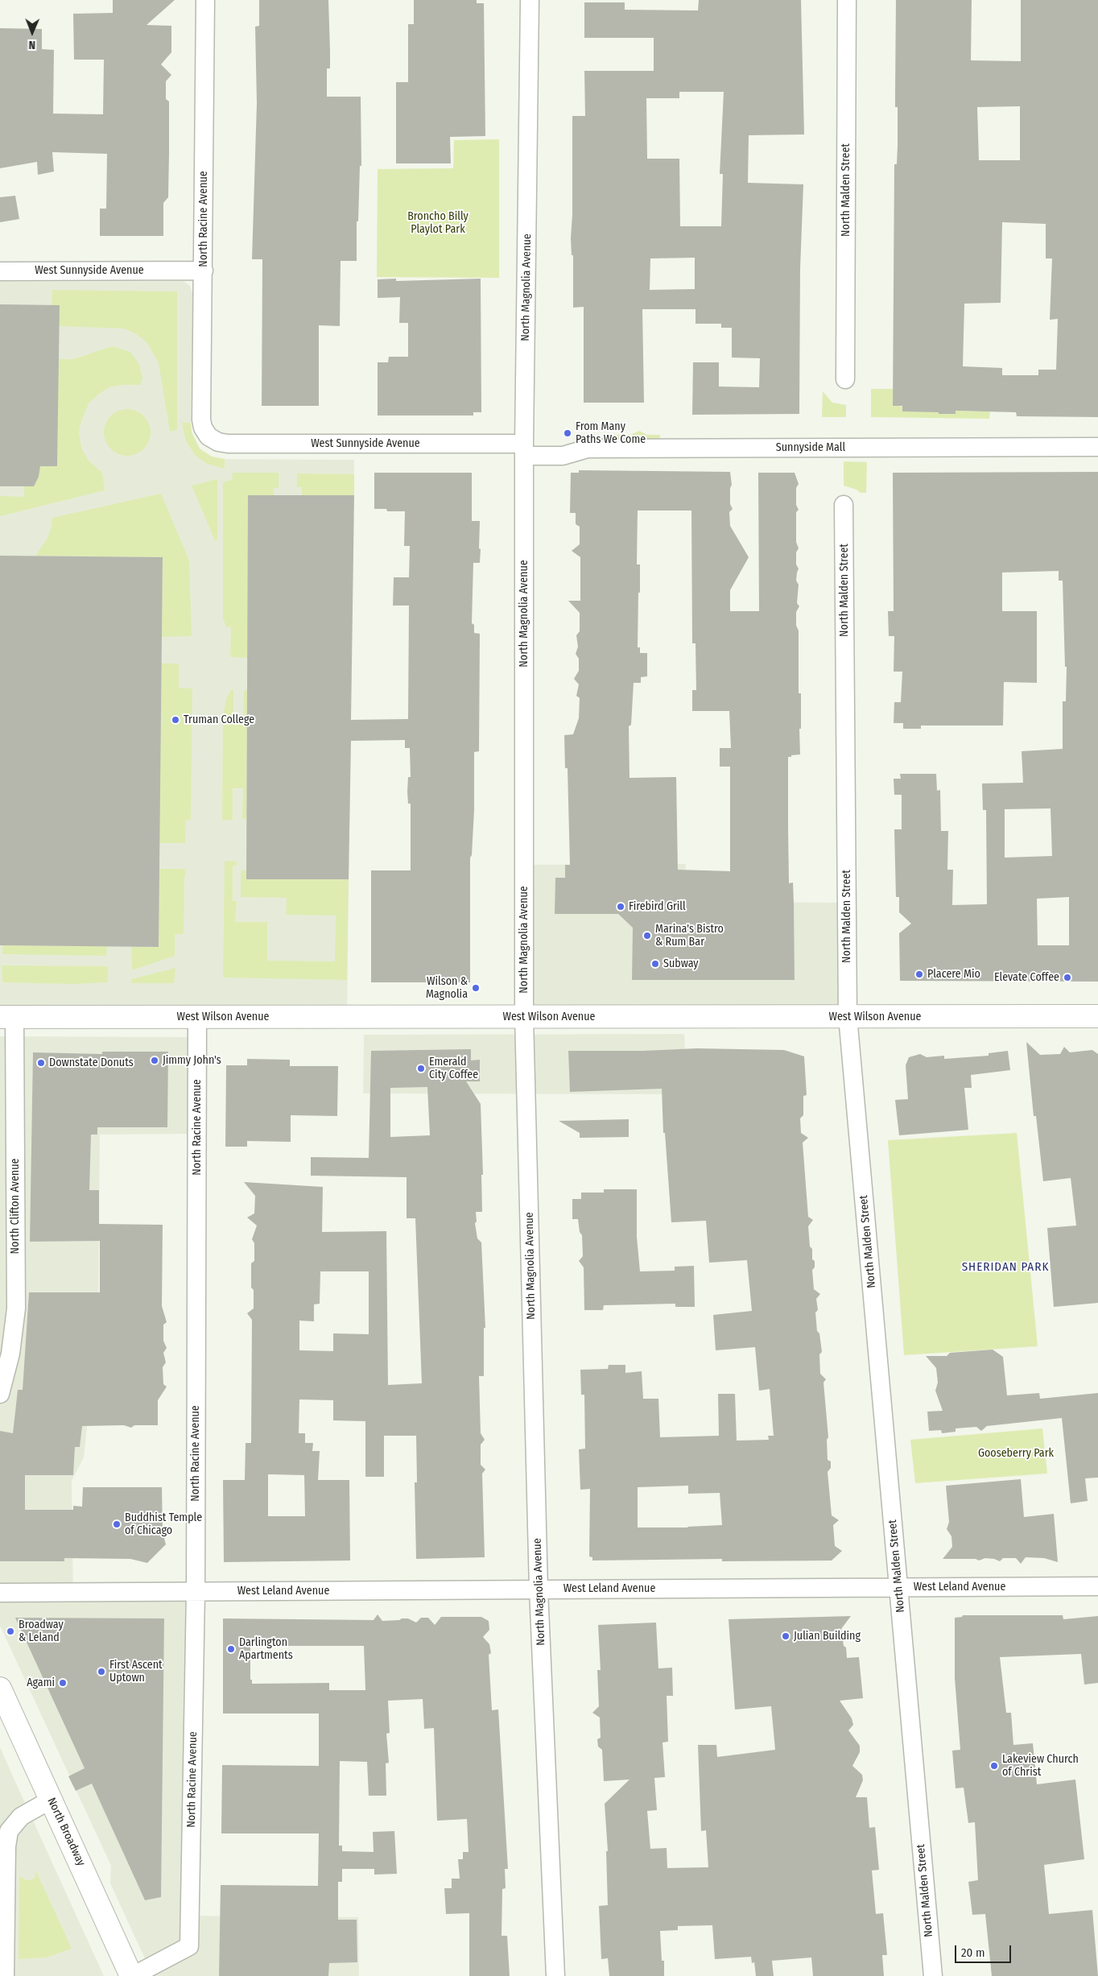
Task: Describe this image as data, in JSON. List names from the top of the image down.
{
  "streets": {
    "street": [
      "North Malden Street",
      "North Racine Avenue",
      "West Sunnyside Avenue",
      "North Magnolia Avenue",
      "Sunnyside Mall",
      "West Wilson Avenue",
      "North Clifton Avenue",
      "West Leland Avenue",
      "North Broadway"
    ]
  },
  "crossings": [
    ["North Malden Street", "West Wilson Avenue"],
    ["North Malden Street", "West Leland Avenue"],
    ["North Racine Avenue", "West Sunnyside Avenue"],
    ["North Racine Avenue", "West Wilson Avenue"],
    ["North Racine Avenue", "West Leland Avenue"],
    ["North Racine Avenue", "North Broadway"],
    ["West Sunnyside Avenue", "North Magnolia Avenue"],
    ["West Sunnyside Avenue", "Sunnyside Mall"],
    ["North Magnolia Avenue", "Sunnyside Mall"],
    ["North Magnolia Avenue", "West Wilson Avenue"],
    ["North Magnolia Avenue", "West Leland Avenue"],
    ["West Wilson Avenue", "North Clifton Avenue"]
  ],
  "districts": ["SHERIDAN PARK"],
  "parks": ["Broncho Billy Playlot Park", "Gooseberry Park"],
  "places": [
    "From Many Paths We Come",
    "Truman College",
    "Firebird Grill",
    "Marina's Bistro & Rum Bar",
    "Subway",
    "Placere Mio",
    "Elevate Coffee",
    "Wilson & Magnolia",
    "Jimmy John's",
    "Downstate Donuts",
    "Emerald City Coffee",
    "Buddhist Temple of Chicago",
    "Broadway & Leland",
    "Julian Building",
    "Darlington Apartments",
    "First Ascent Uptown",
    "Agami",
    "Lakeview Church of Christ"
  ],
  "scale_bar": "20 m",
  "north": "bottom"
}
